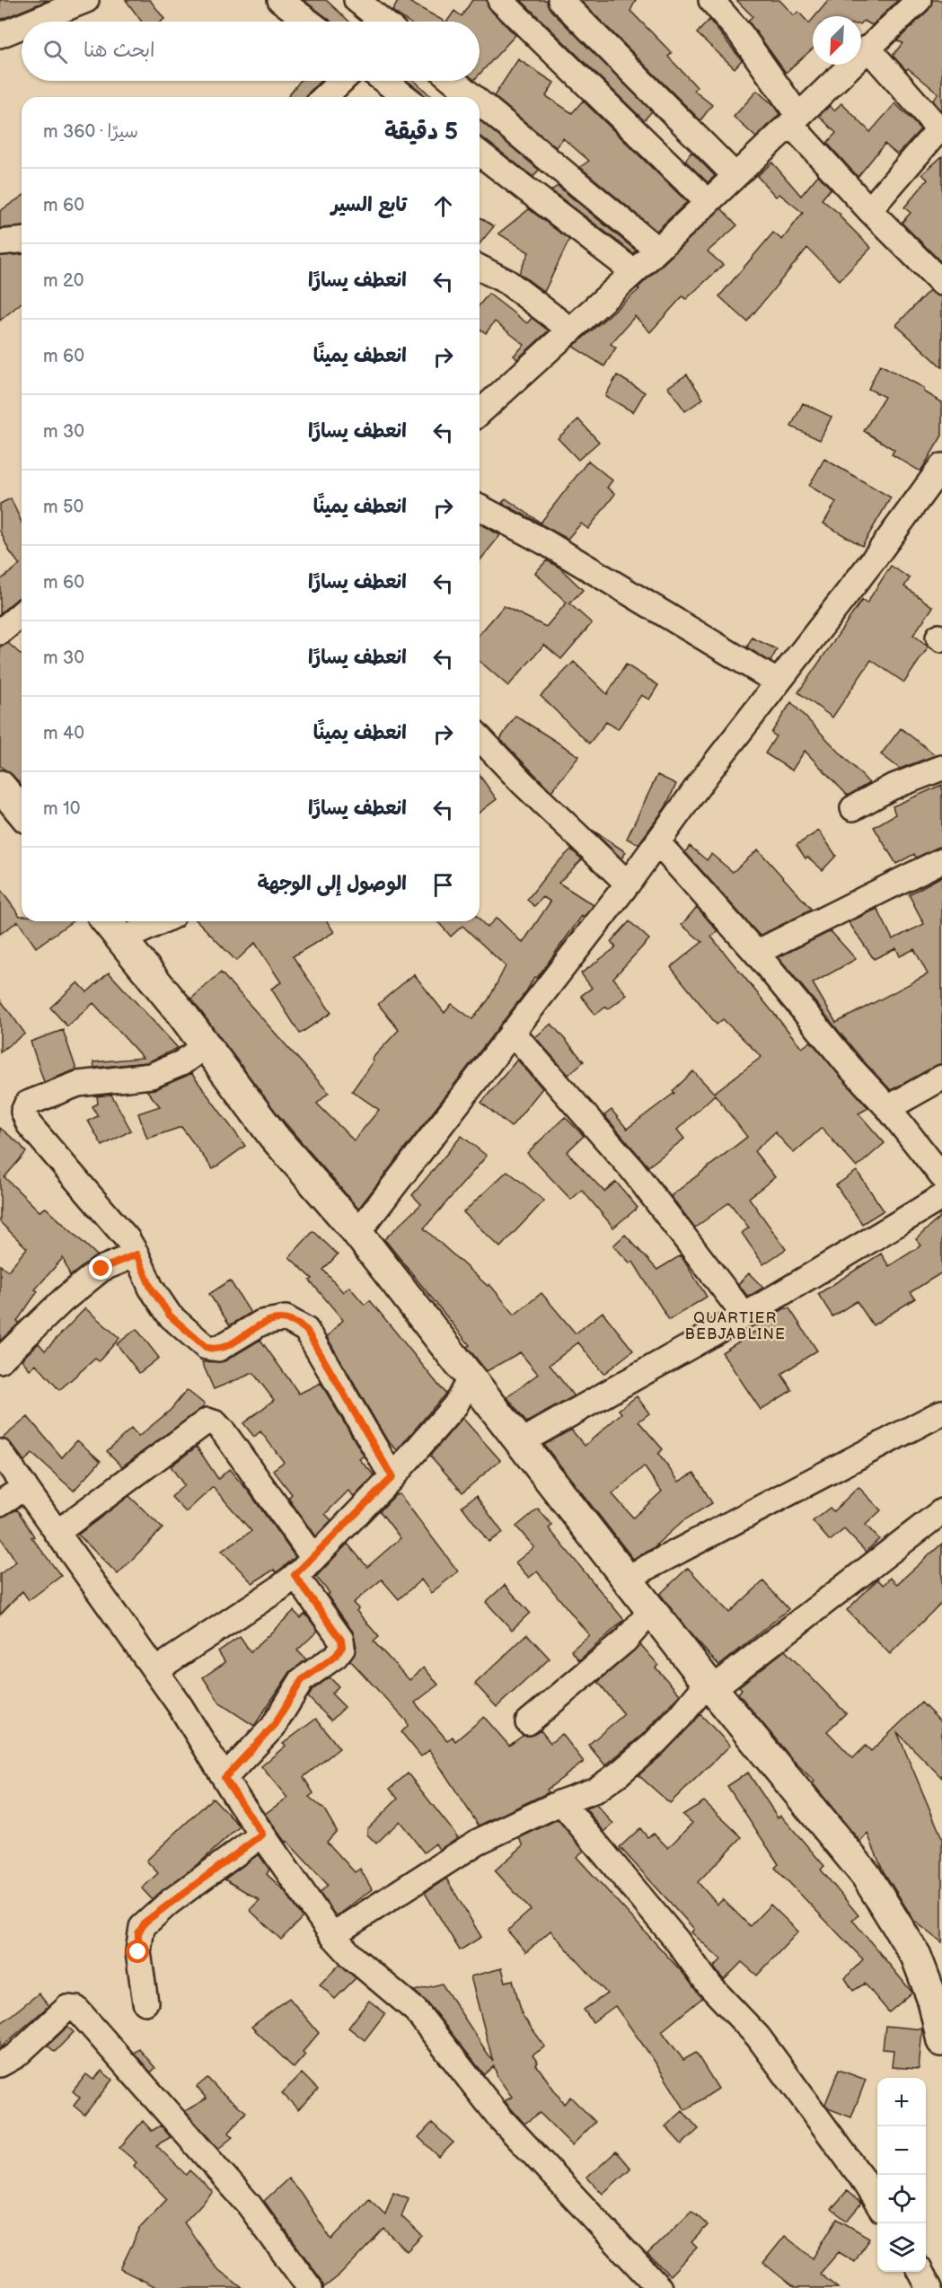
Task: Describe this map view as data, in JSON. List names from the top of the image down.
{
  "districts": ["QUARTIER BEBJABLINE"],
  "north": "bottom left",
  "page": {
    "search": "ابحث هنا",
    "heading": ["5 دقيقة", "سيرًا · 360 m"],
    "list": [
      ["تابع السير", "60 m"],
      ["انعطف يسارًا", "20 m"],
      ["انعطف يمينًا", "60 m"],
      ["انعطف يسارًا", "30 m"],
      ["انعطف يمينًا", "50 m"],
      ["انعطف يسارًا", "60 m"],
      ["انعطف يسارًا", "30 m"],
      ["انعطف يمينًا", "40 m"],
      ["انعطف يسارًا", "10 m"],
      "الوصول إلى الوجهة"
    ],
    "map_buttons": ["+", "−"]
  }
}
